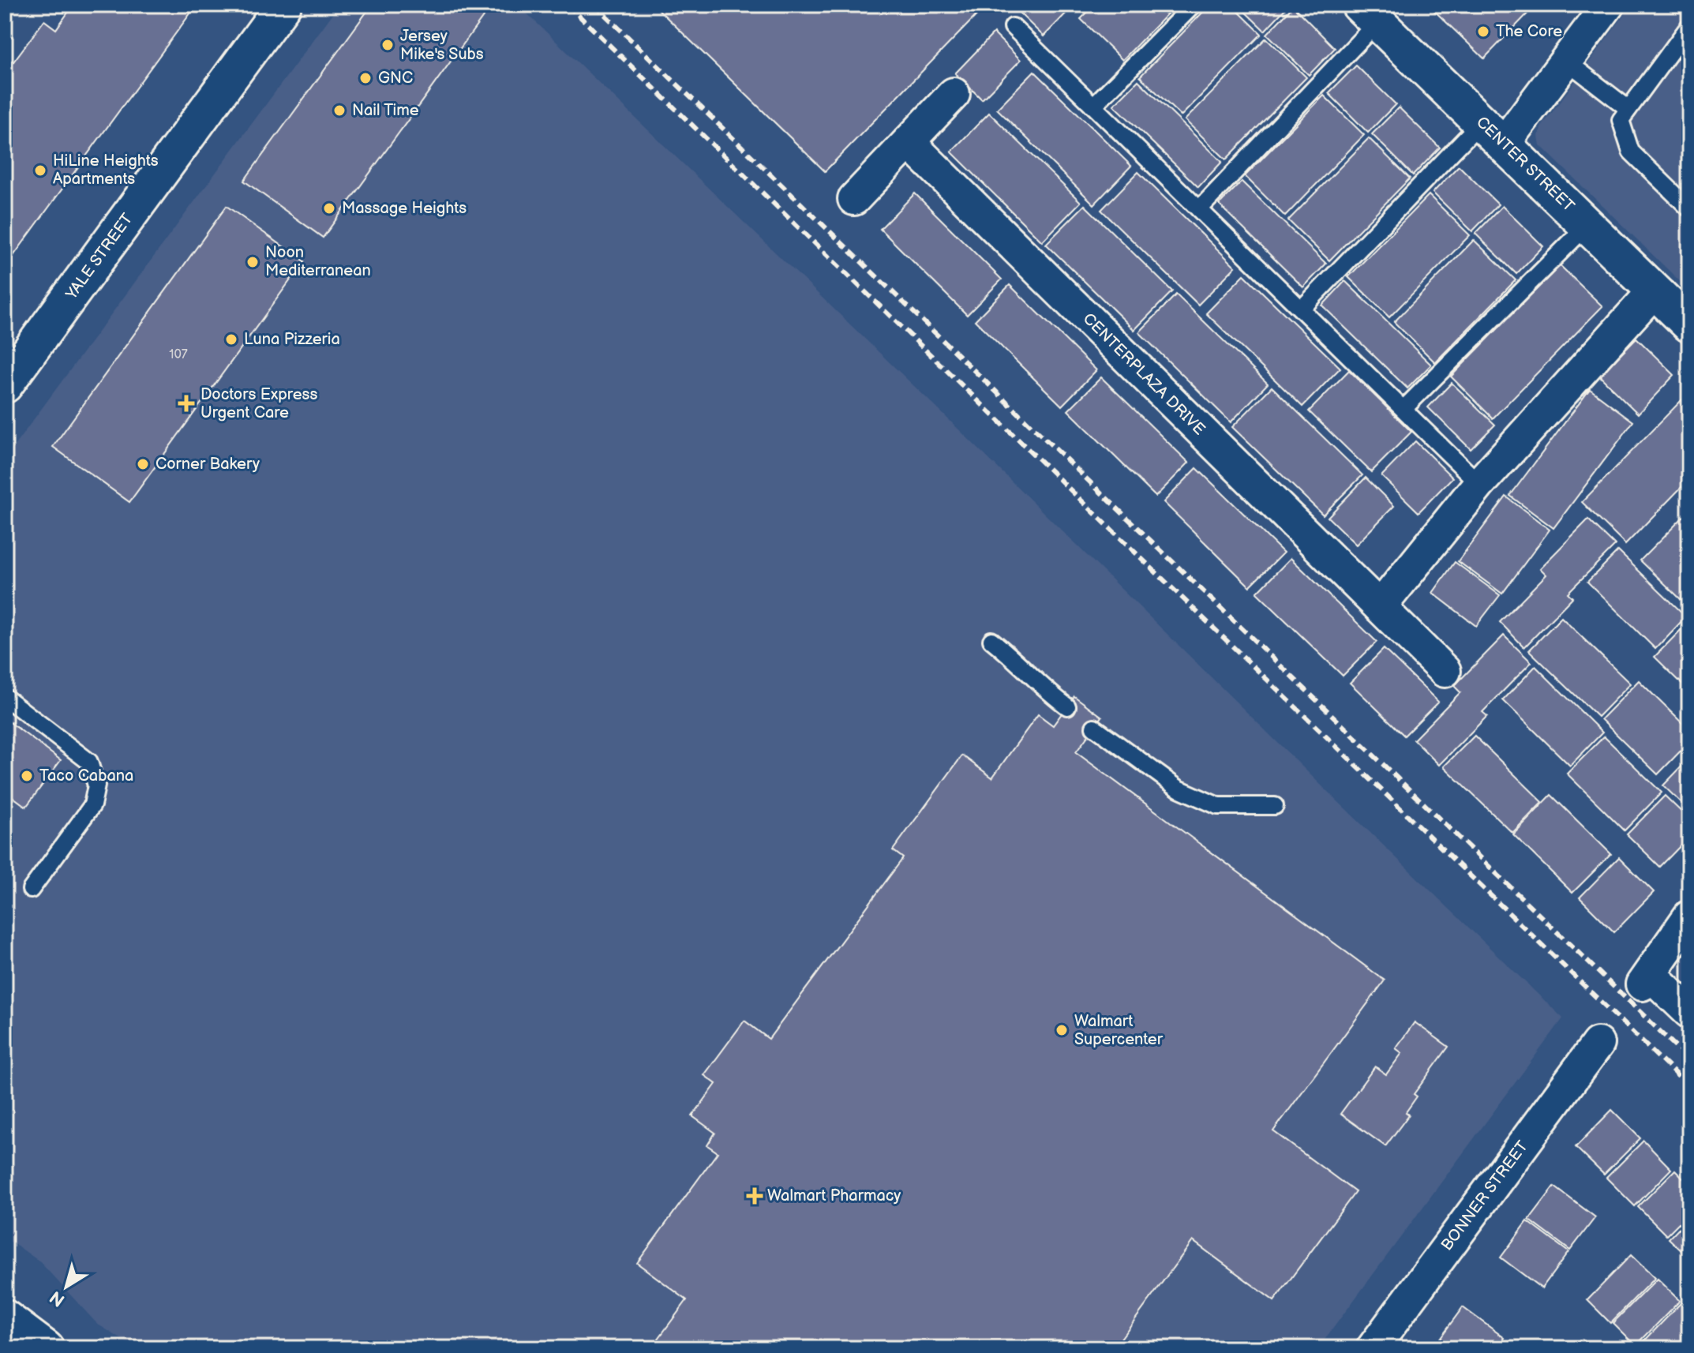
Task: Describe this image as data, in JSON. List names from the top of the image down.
{
  "streets": {
    "street": [
      "CENTER STREET",
      "YALE STREET",
      "CENTERPLAZA DRIVE",
      "BONNER STREET"
    ]
  },
  "places": {
    "other": [
      "The Core",
      "Jersey Mike's Subs",
      "GNC",
      "Nail Time",
      "HiLine Heights Apartments",
      "Massage Heights",
      "Noon Mediterranean",
      "Luna Pizzeria",
      "Corner Bakery",
      "Taco Cabana",
      "Walmart Supercenter"
    ],
    "health": ["Doctors Express Urgent Care", "Walmart Pharmacy"]
  },
  "house_numbers": ["107"],
  "north": "bottom left"
}
